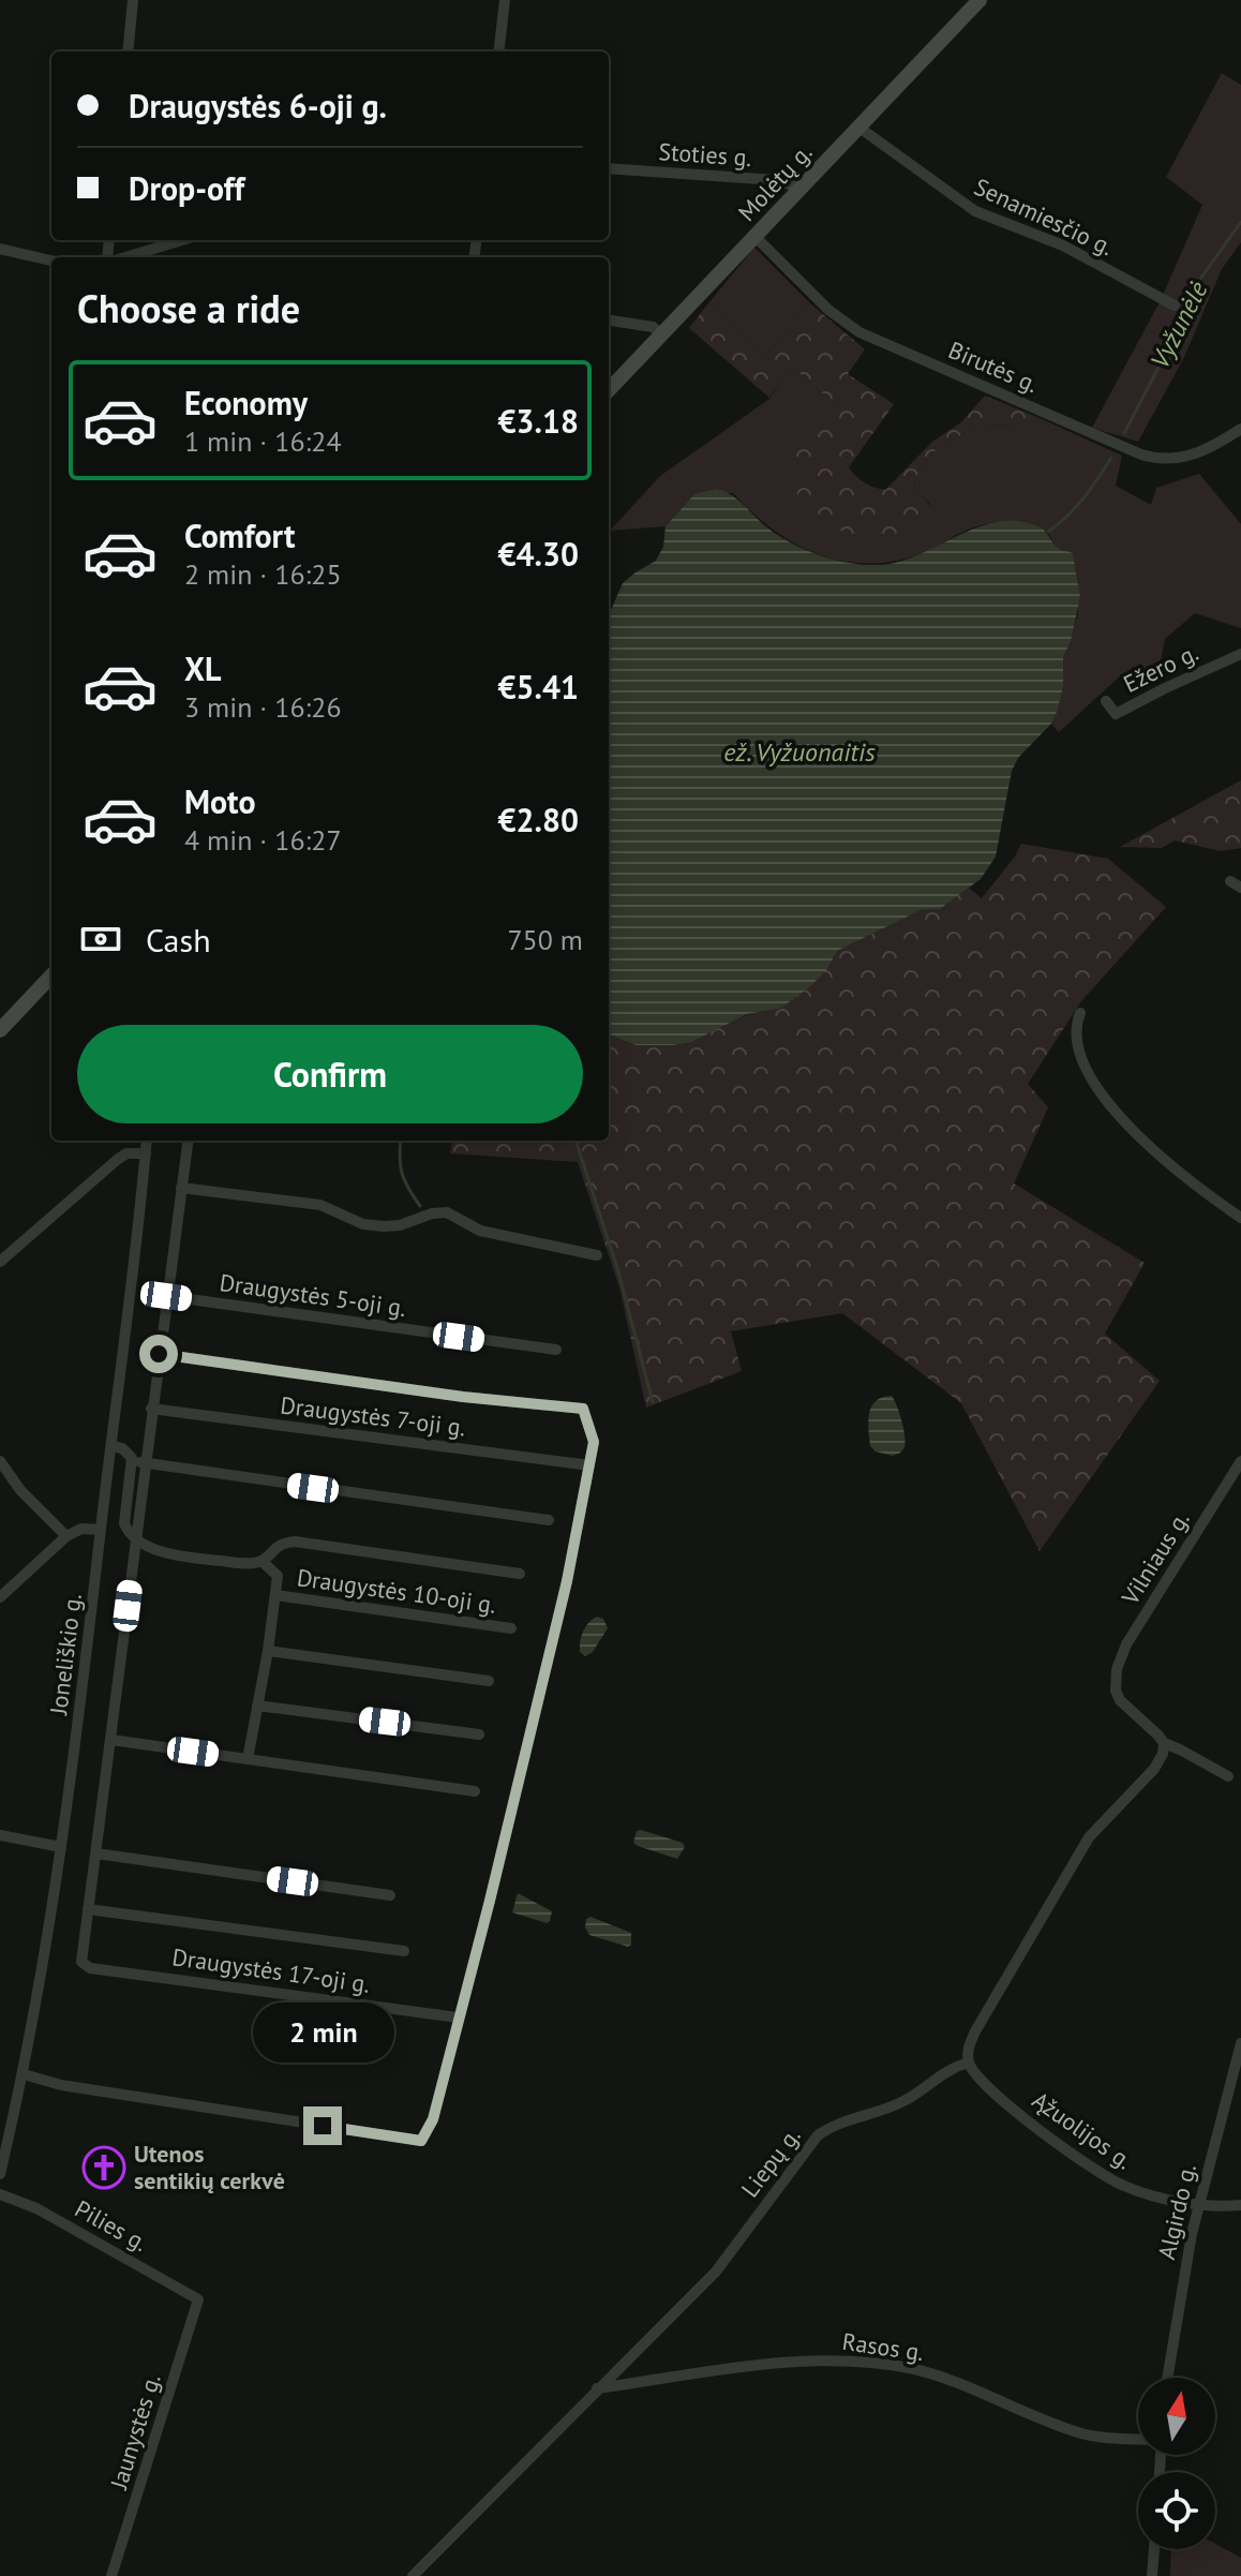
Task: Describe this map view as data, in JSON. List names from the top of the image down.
{
  "streets": {
    "street": [
      "Stoties g.",
      "Molėtų g.",
      "Senamiesčio g.",
      "Birutės g.",
      "Ežero g.",
      "Draugystės 5-oji g.",
      "Draugystės 7-oji g.",
      "Vilniaus g.",
      "Draugystės 10-oji g.",
      "Joneliškio g.",
      "Draugystės 17-oji g.",
      "Ąžuolijos g.",
      "Liepų g.",
      "Algirdo g.",
      "Pilies g.",
      "Rasos g.",
      "Jaunystės g."
    ]
  },
  "crossings": [
    ["Stoties g.", "Molėtų g."],
    ["Molėtų g.", "Senamiesčio g."],
    ["Molėtų g.", "Birutės g."],
    ["Ąžuolijos g.", "Liepų g."],
    ["Ąžuolijos g.", "Algirdo g."],
    ["Liepų g.", "Rasos g."],
    ["Pilies g.", "Jaunystės g."]
  ],
  "water": ["Vyžunėlė", "ež. Vyžuonaitis"],
  "places": {
    "church": ["Utenos sentikių cerkvė"]
  },
  "north": "top",
  "page": {
    "banner": ["Draugystės 6-oji g.", "Drop-off"],
    "heading": "Choose a ride",
    "list": [
      {
        "name": "Economy",
        "note": "1 min · 16:24",
        "value": "€3.18"
      },
      {
        "name": "Comfort",
        "note": "2 min · 16:25",
        "value": "€4.30"
      },
      {
        "name": "XL",
        "note": "3 min · 16:26",
        "value": "€5.41"
      },
      {
        "name": "Moto",
        "note": "4 min · 16:27",
        "value": "€2.80"
      }
    ],
    "pay": ["Cash", "750 m"],
    "buttons": "Confirm",
    "bubble": "2 min"
  }
}
